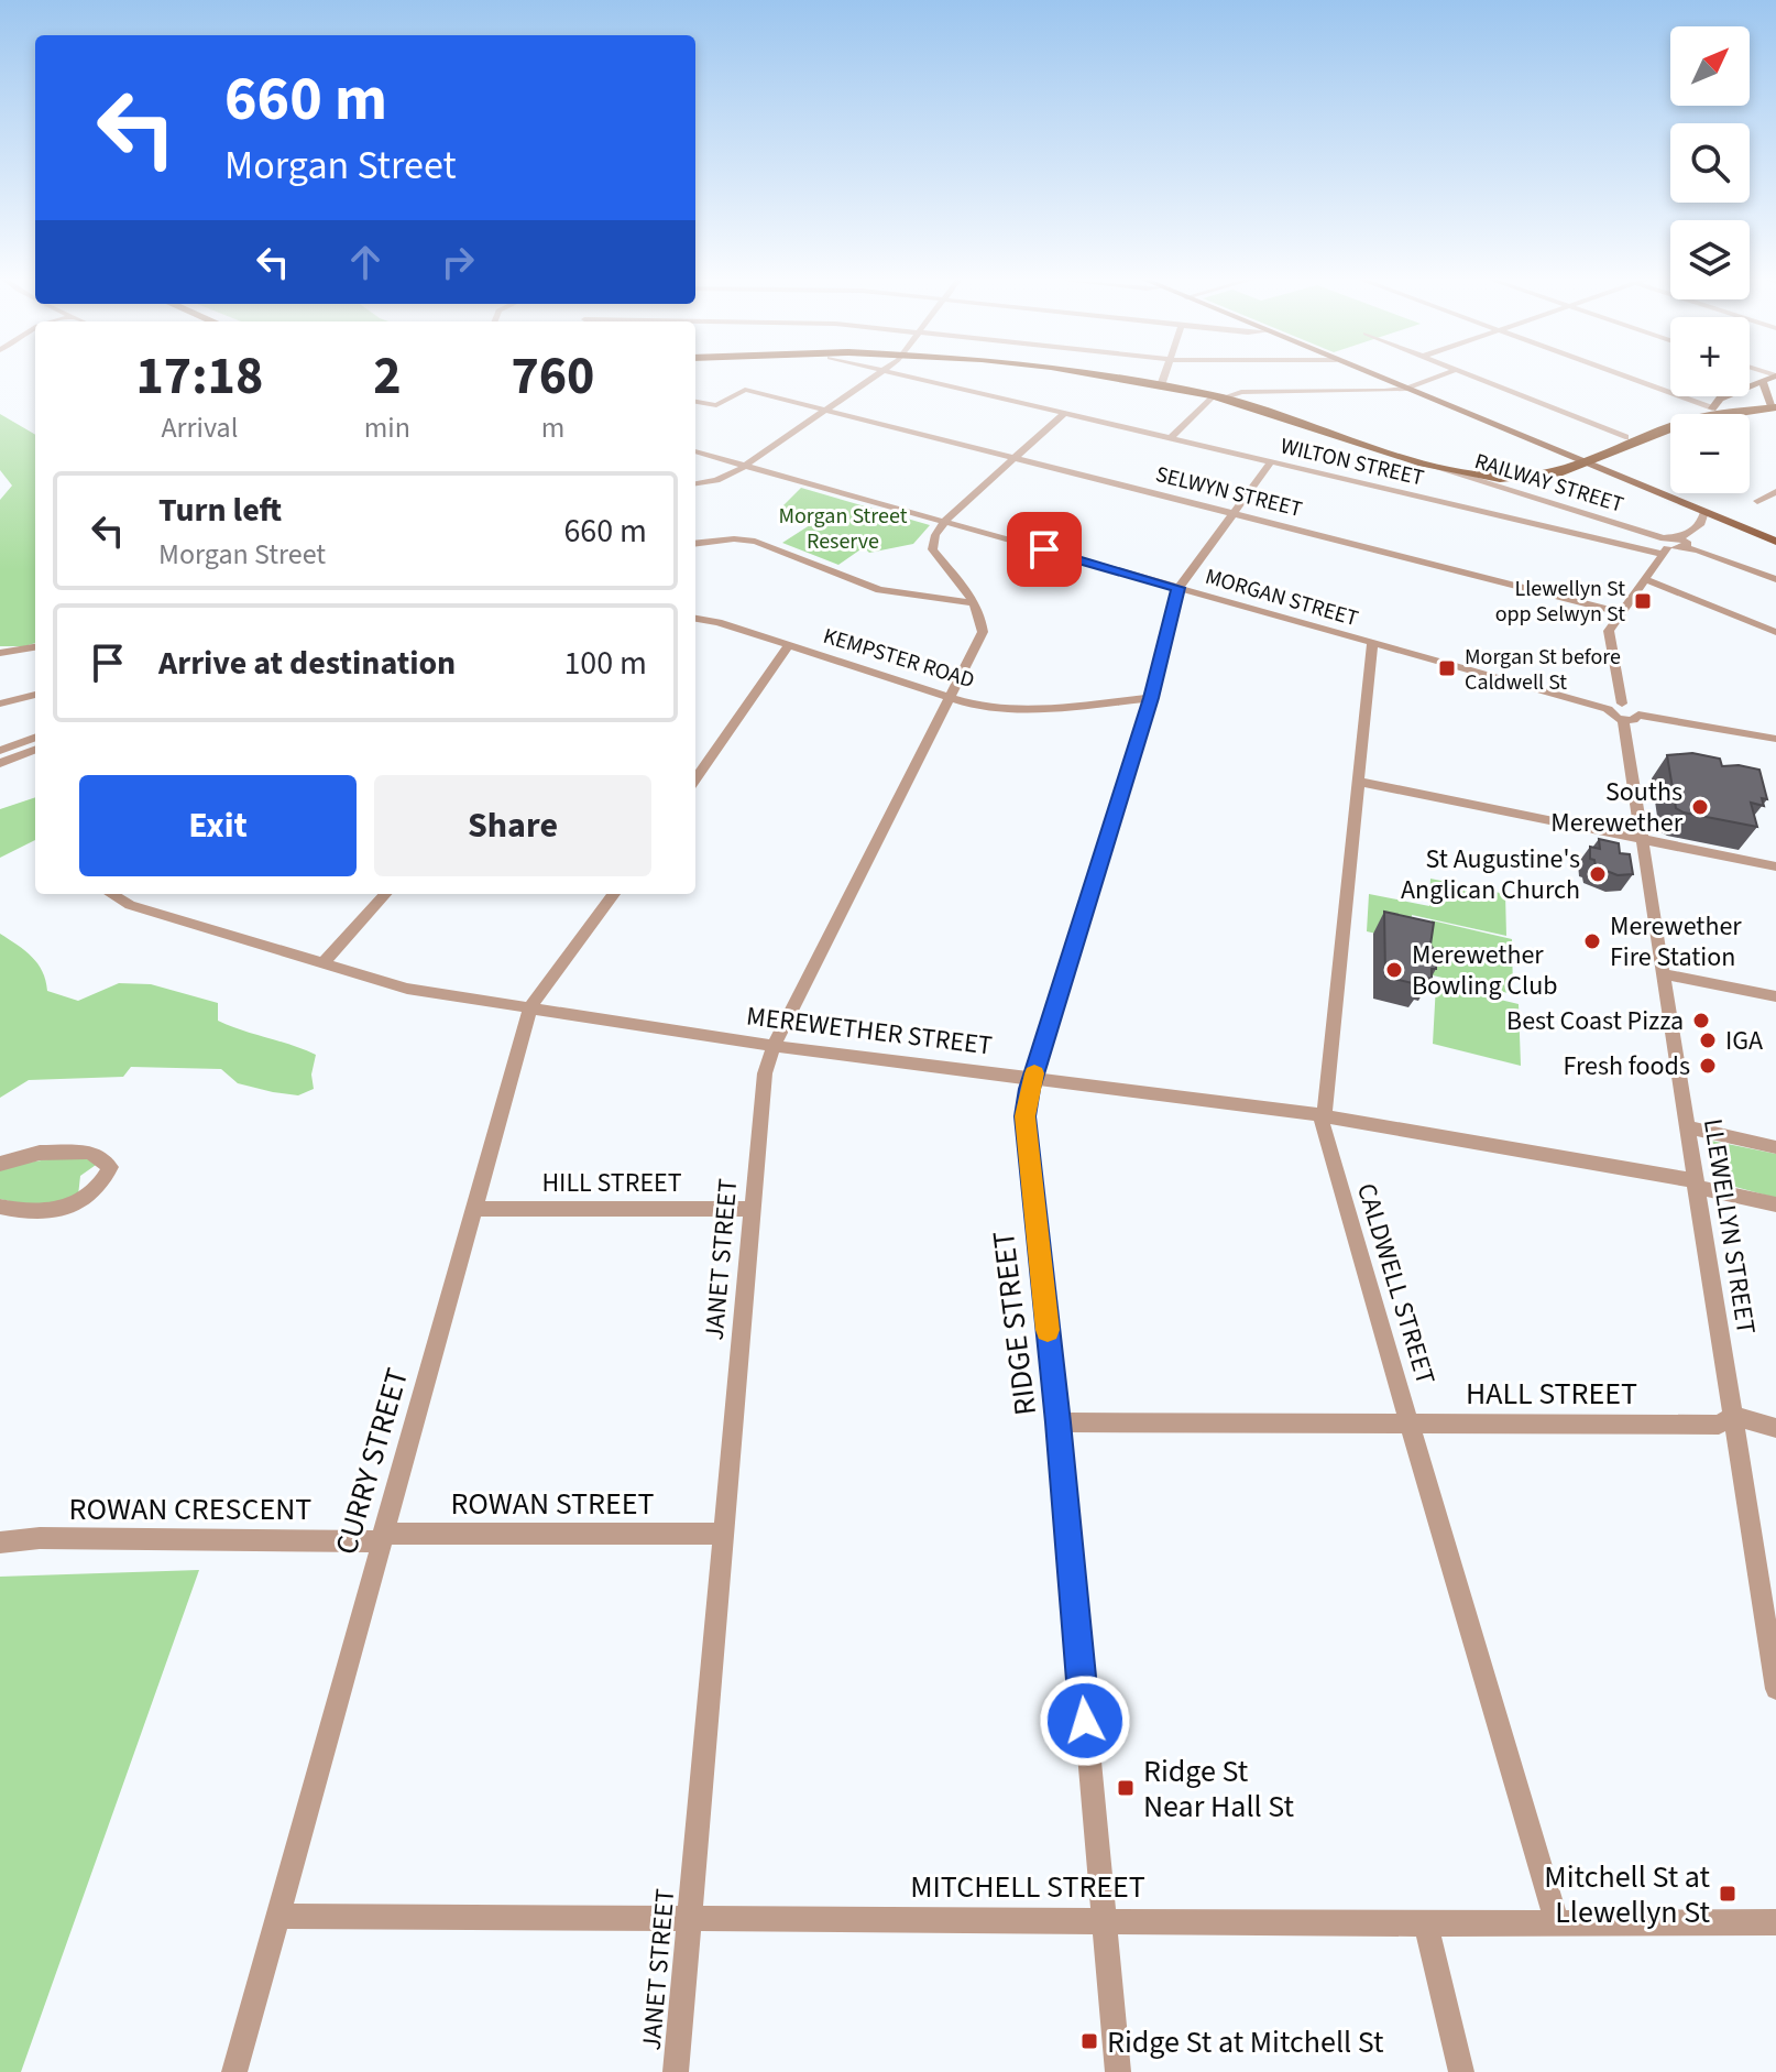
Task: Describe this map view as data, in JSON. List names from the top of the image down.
{
  "streets": {
    "street": [
      "WILTON STREET",
      "RAILWAY STREET",
      "SELWYN STREET",
      "MORGAN STREET",
      "KEMPSTER ROAD",
      "MEREWETHER STREET",
      "HILL STREET",
      "LLEWELLYN STREET",
      "JANET STREET",
      "CALDWELL STREET",
      "RIDGE STREET",
      "HALL STREET",
      "CURRY STREET",
      "ROWAN STREET",
      "ROWAN CRESCENT",
      "MITCHELL STREET"
    ]
  },
  "crossings": [
    ["WILTON STREET", "RAILWAY STREET"],
    ["WILTON STREET", "LLEWELLYN STREET"],
    ["RAILWAY STREET", "LLEWELLYN STREET"],
    ["SELWYN STREET", "LLEWELLYN STREET"],
    ["MORGAN STREET", "LLEWELLYN STREET"],
    ["MORGAN STREET", "CALDWELL STREET"],
    ["MORGAN STREET", "RIDGE STREET"],
    ["KEMPSTER ROAD", "JANET STREET"],
    ["KEMPSTER ROAD", "RIDGE STREET"],
    ["MEREWETHER STREET", "LLEWELLYN STREET"],
    ["MEREWETHER STREET", "JANET STREET"],
    ["MEREWETHER STREET", "CALDWELL STREET"],
    ["MEREWETHER STREET", "RIDGE STREET"],
    ["MEREWETHER STREET", "CURRY STREET"],
    ["HILL STREET", "JANET STREET"],
    ["HILL STREET", "CURRY STREET"],
    ["LLEWELLYN STREET", "HALL STREET"],
    ["JANET STREET", "ROWAN STREET"],
    ["JANET STREET", "MITCHELL STREET"],
    ["CALDWELL STREET", "HALL STREET"],
    ["CALDWELL STREET", "MITCHELL STREET"],
    ["RIDGE STREET", "HALL STREET"],
    ["RIDGE STREET", "MITCHELL STREET"],
    ["CURRY STREET", "ROWAN STREET"],
    ["CURRY STREET", "ROWAN CRESCENT"],
    ["CURRY STREET", "MITCHELL STREET"],
    ["ROWAN STREET", "ROWAN CRESCENT"]
  ],
  "parks": ["Morgan Street Reserve"],
  "places": {
    "transit": [
      "Llewellyn St opp Selwyn St",
      "Morgan St before Caldwell St",
      "Ridge St Near Hall St",
      "Mitchell St at Llewellyn St",
      "Ridge St at Mitchell St"
    ],
    "other": [
      "Souths Merewether",
      "St Augustine's Anglican Church",
      "Merewether Fire Station",
      "Merewether Bowling Club",
      "Best Coast Pizza",
      "IGA",
      "Fresh foods"
    ]
  },
  "north": "top right",
  "page": {
    "map_buttons": ["+", "−"],
    "turn": ["660 m", "Morgan Street"],
    "eta": [
      "17:18",
      "Arrival",
      "2",
      "min",
      "760",
      "m"
    ],
    "list": [
      {
        "name": "Turn left",
        "note": "Morgan Street",
        "value": "660 m"
      },
      {
        "name": "Arrive at destination",
        "value": "100 m"
      }
    ],
    "buttons": ["Exit", "Share"]
  }
}
